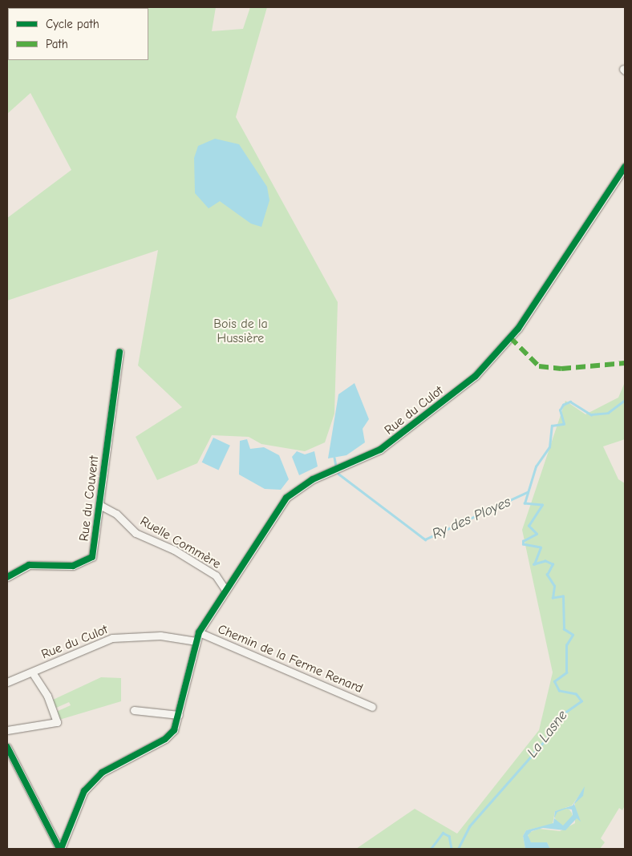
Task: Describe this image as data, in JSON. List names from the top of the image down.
{
  "streets": {
    "street": [
      "Rue du Culot",
      "Rue du Couvent",
      "Ruelle Commère",
      "Chemin de la Ferme Renard"
    ]
  },
  "crossings": [
    ["Rue du Culot", "Ruelle Commère"],
    ["Rue du Culot", "Chemin de la Ferme Renard"],
    ["Rue du Couvent", "Ruelle Commère"]
  ],
  "water": ["Ry des Ployes", "La Lasne"],
  "parks": ["Bois de la Hussière"],
  "legend": ["Cycle path", "Path"]
}
